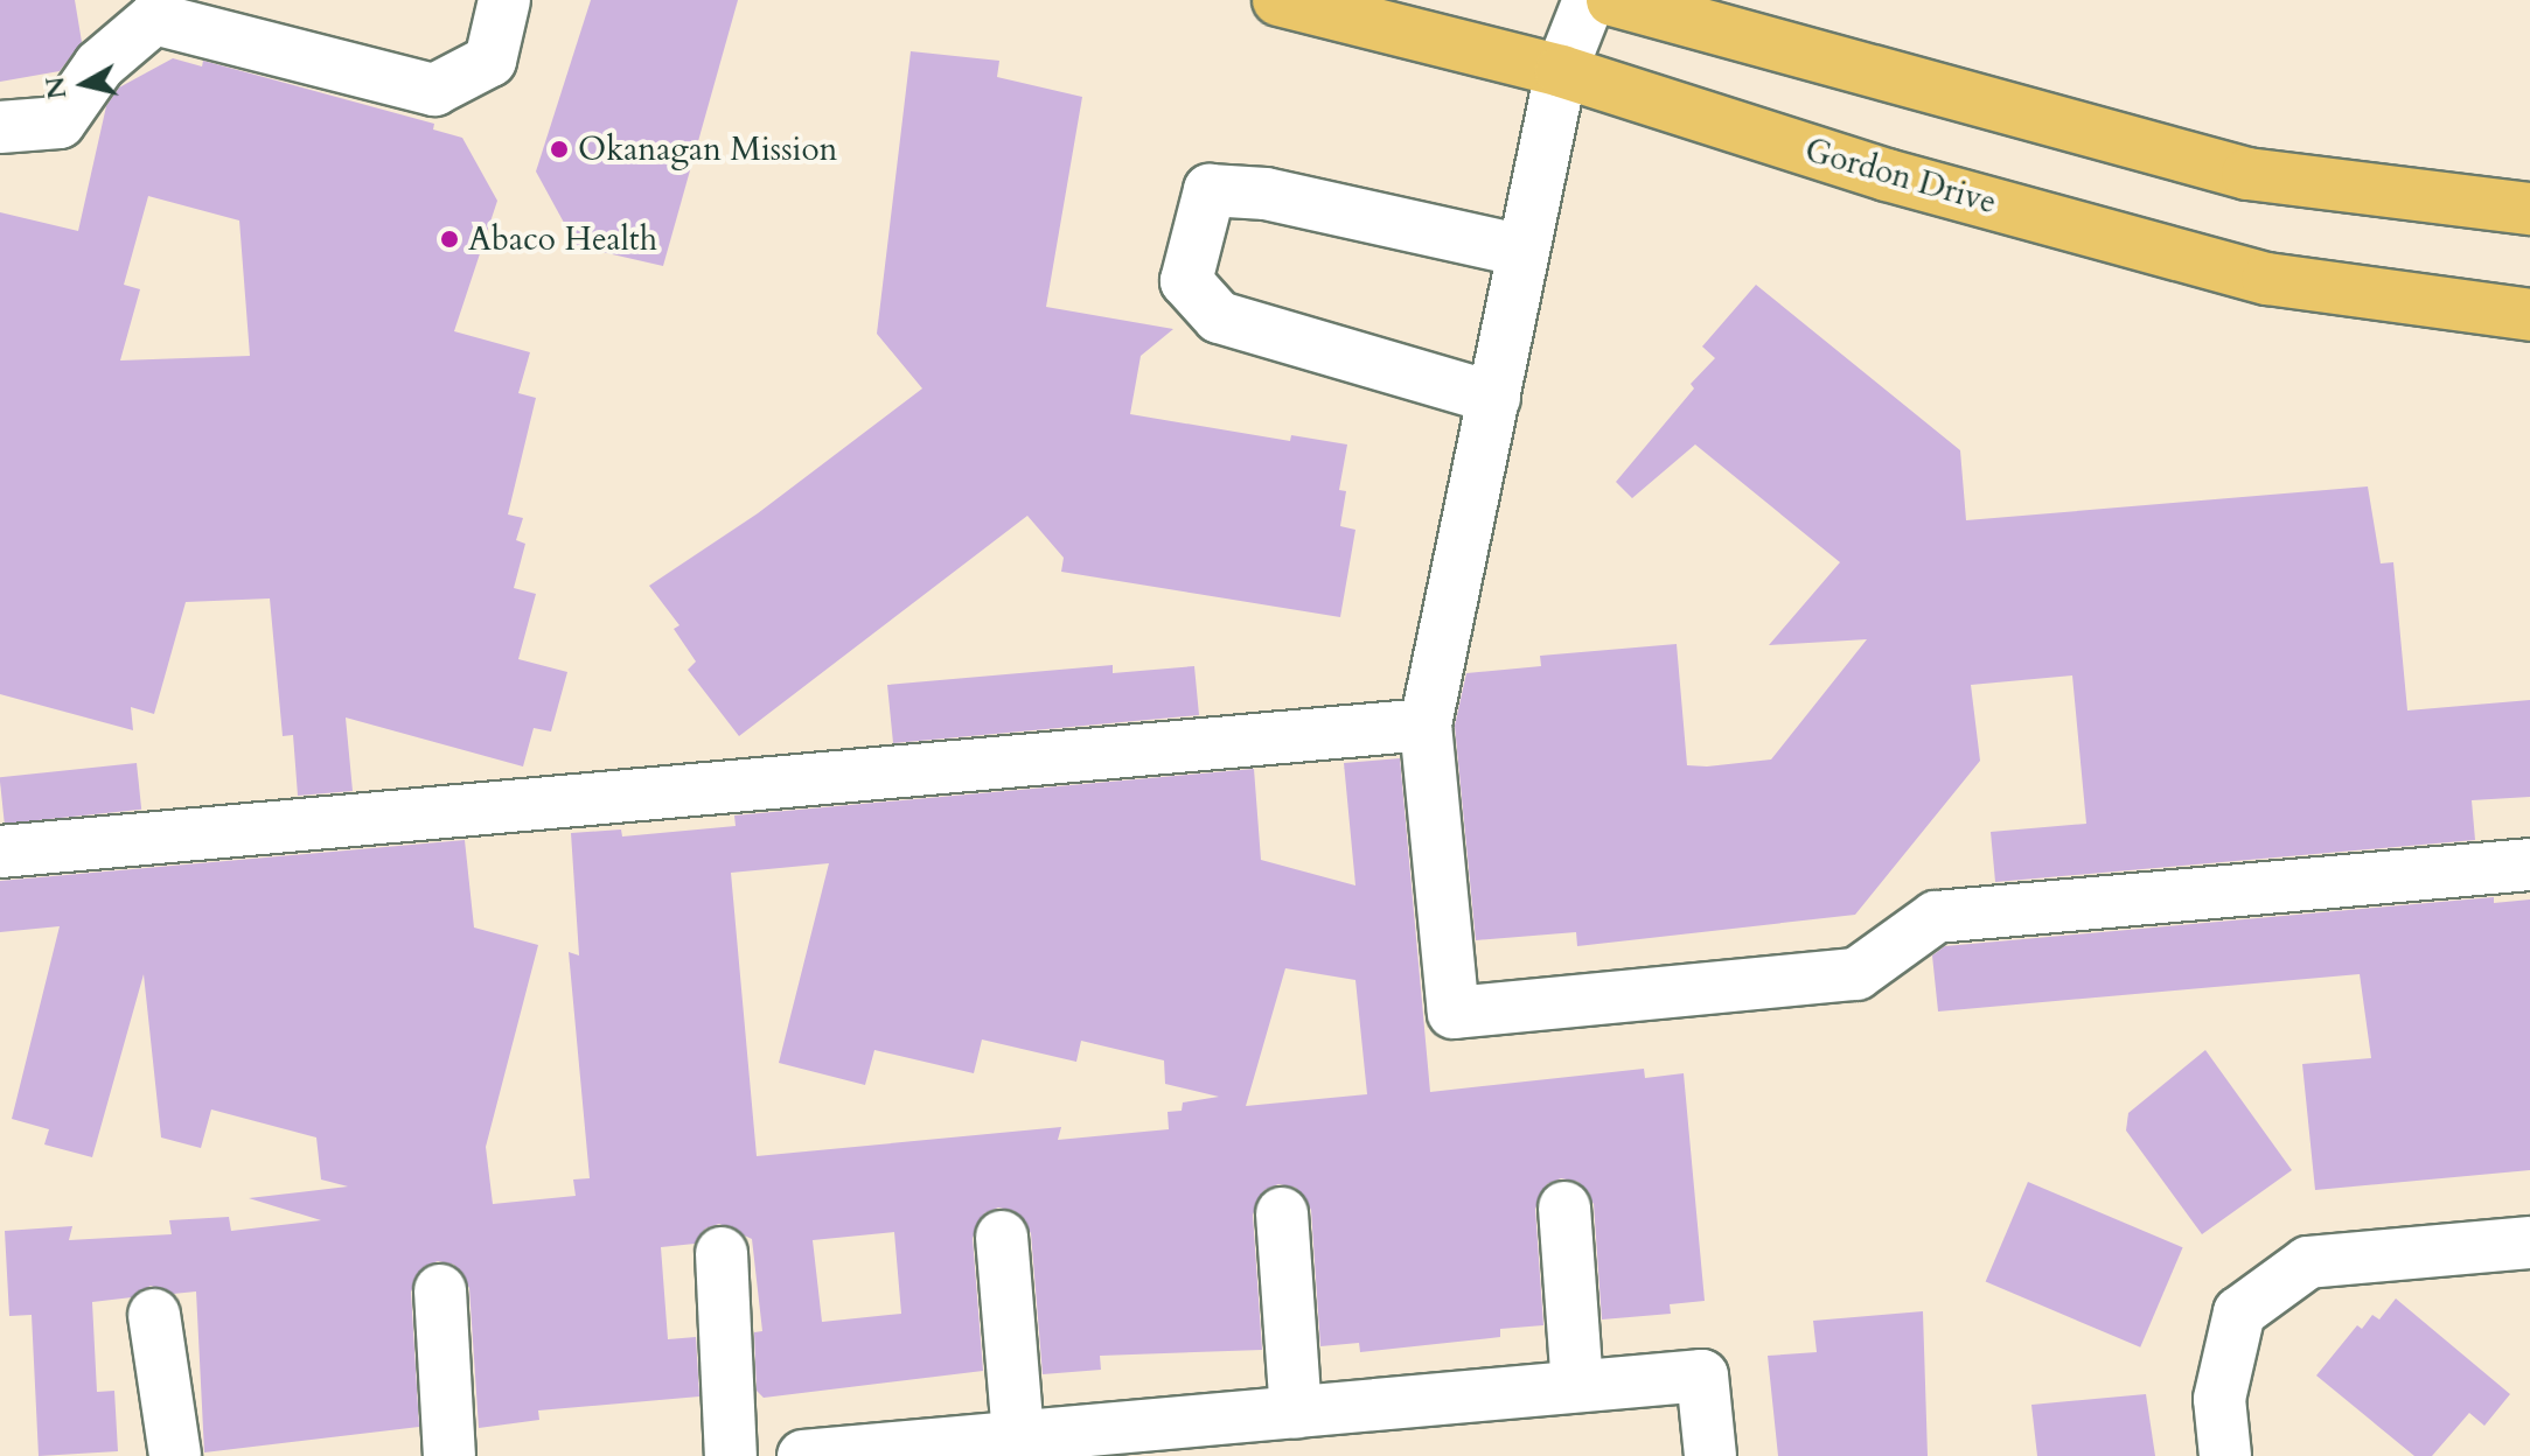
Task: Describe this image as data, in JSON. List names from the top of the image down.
{
  "streets": {
    "main road": ["Gordon Drive"]
  },
  "places": ["Okanagan Mission", "Abaco Health"],
  "north": "left"
}
